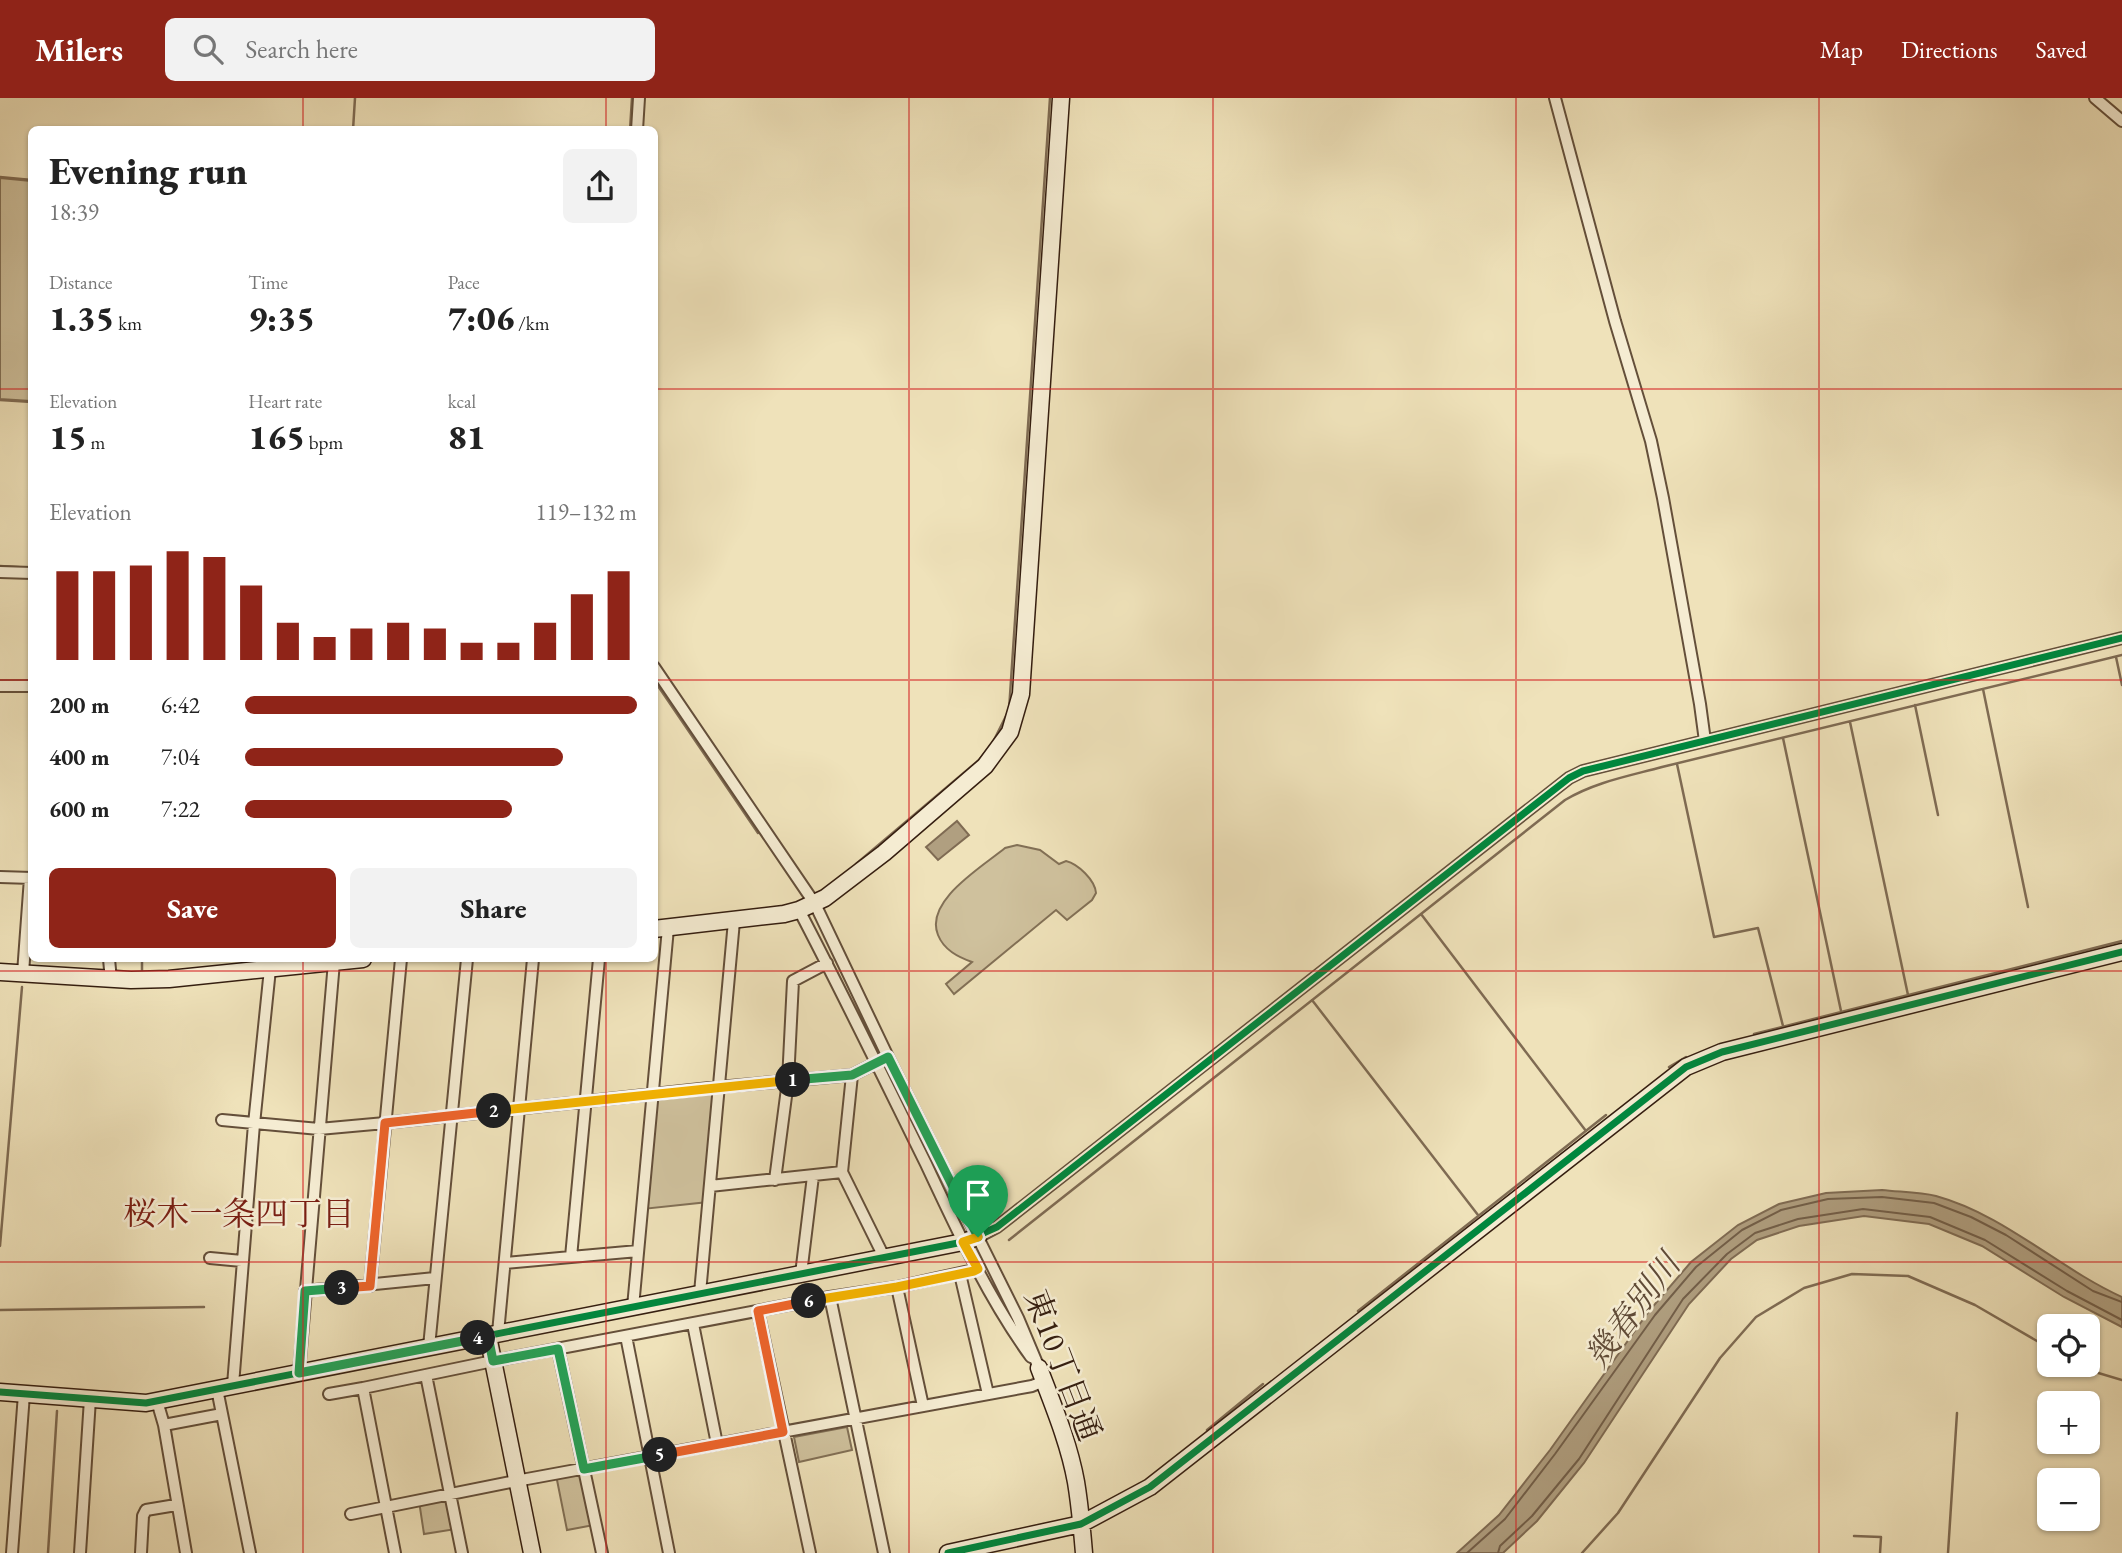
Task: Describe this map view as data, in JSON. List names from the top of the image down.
{
  "streets": {
    "street": ["東10丁目通"]
  },
  "districts": ["桜木一条四丁目"],
  "water": ["幾春別川"],
  "page": {
    "header": "Milers",
    "search": "Search here",
    "nav": ["Map", "Directions", "Saved"],
    "heading": ["Evening run", "18:39"],
    "stats": [
      ["Distance", "1.35 km"],
      ["Time", "9:35"],
      ["Pace", "7:06 /km"],
      ["Elevation", "15 m"],
      ["Heart rate", "165 bpm"],
      ["kcal", "81"]
    ],
    "chart": ["Elevation", "119–132 m"],
    "list": [
      {
        "name": "200 m",
        "note": "6:42"
      },
      {
        "name": "400 m",
        "note": "7:04"
      },
      {
        "name": "600 m",
        "note": "7:22"
      }
    ],
    "buttons": ["Save", "Share"],
    "pins": [
      "1",
      "2",
      "3",
      "6",
      "4",
      "5"
    ],
    "map_buttons": ["+", "−"]
  }
}
